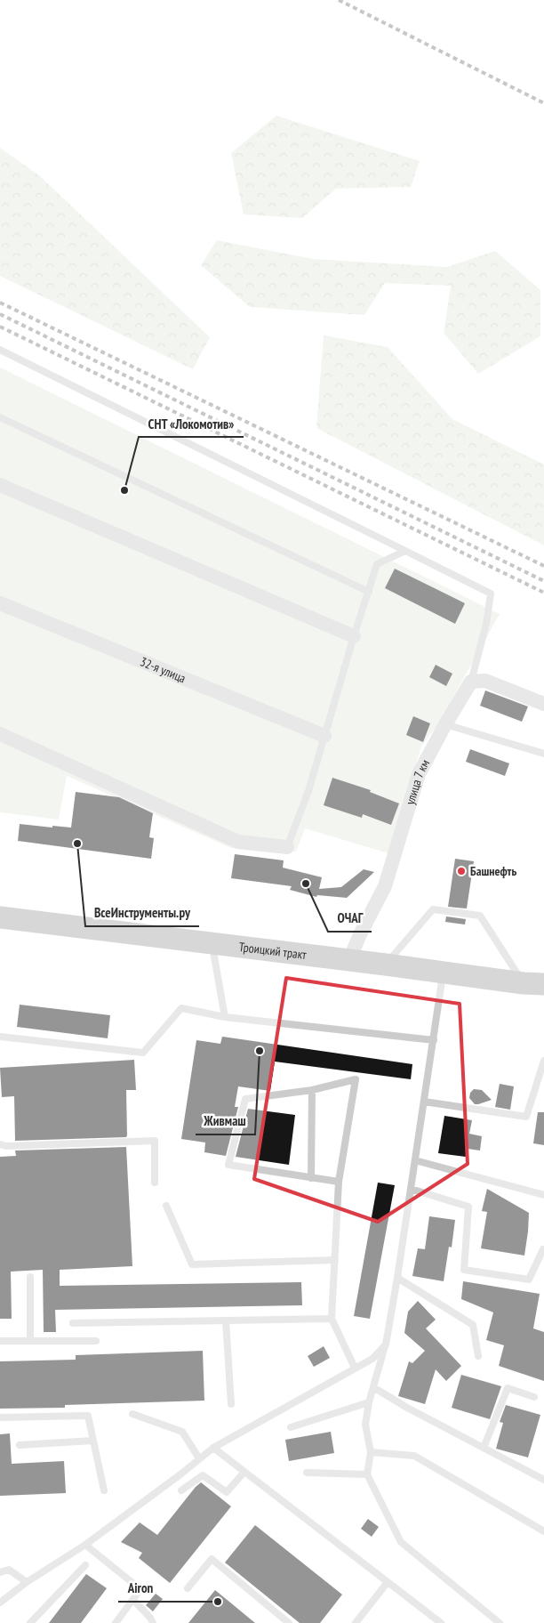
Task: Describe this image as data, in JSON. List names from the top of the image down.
{
  "streets": {
    "main road": ["Троицкий тракт"],
    "street": ["32-я улица", "улица 7 км"]
  },
  "crossings": [
    ["улица 7 км", "Троицкий тракт"]
  ],
  "places": [
    "СНТ «Локомотив»",
    "ВсеИнструменты.ру",
    "Башнефть",
    "ОЧАГ",
    "Живмаш",
    "Airon"
  ]
}
